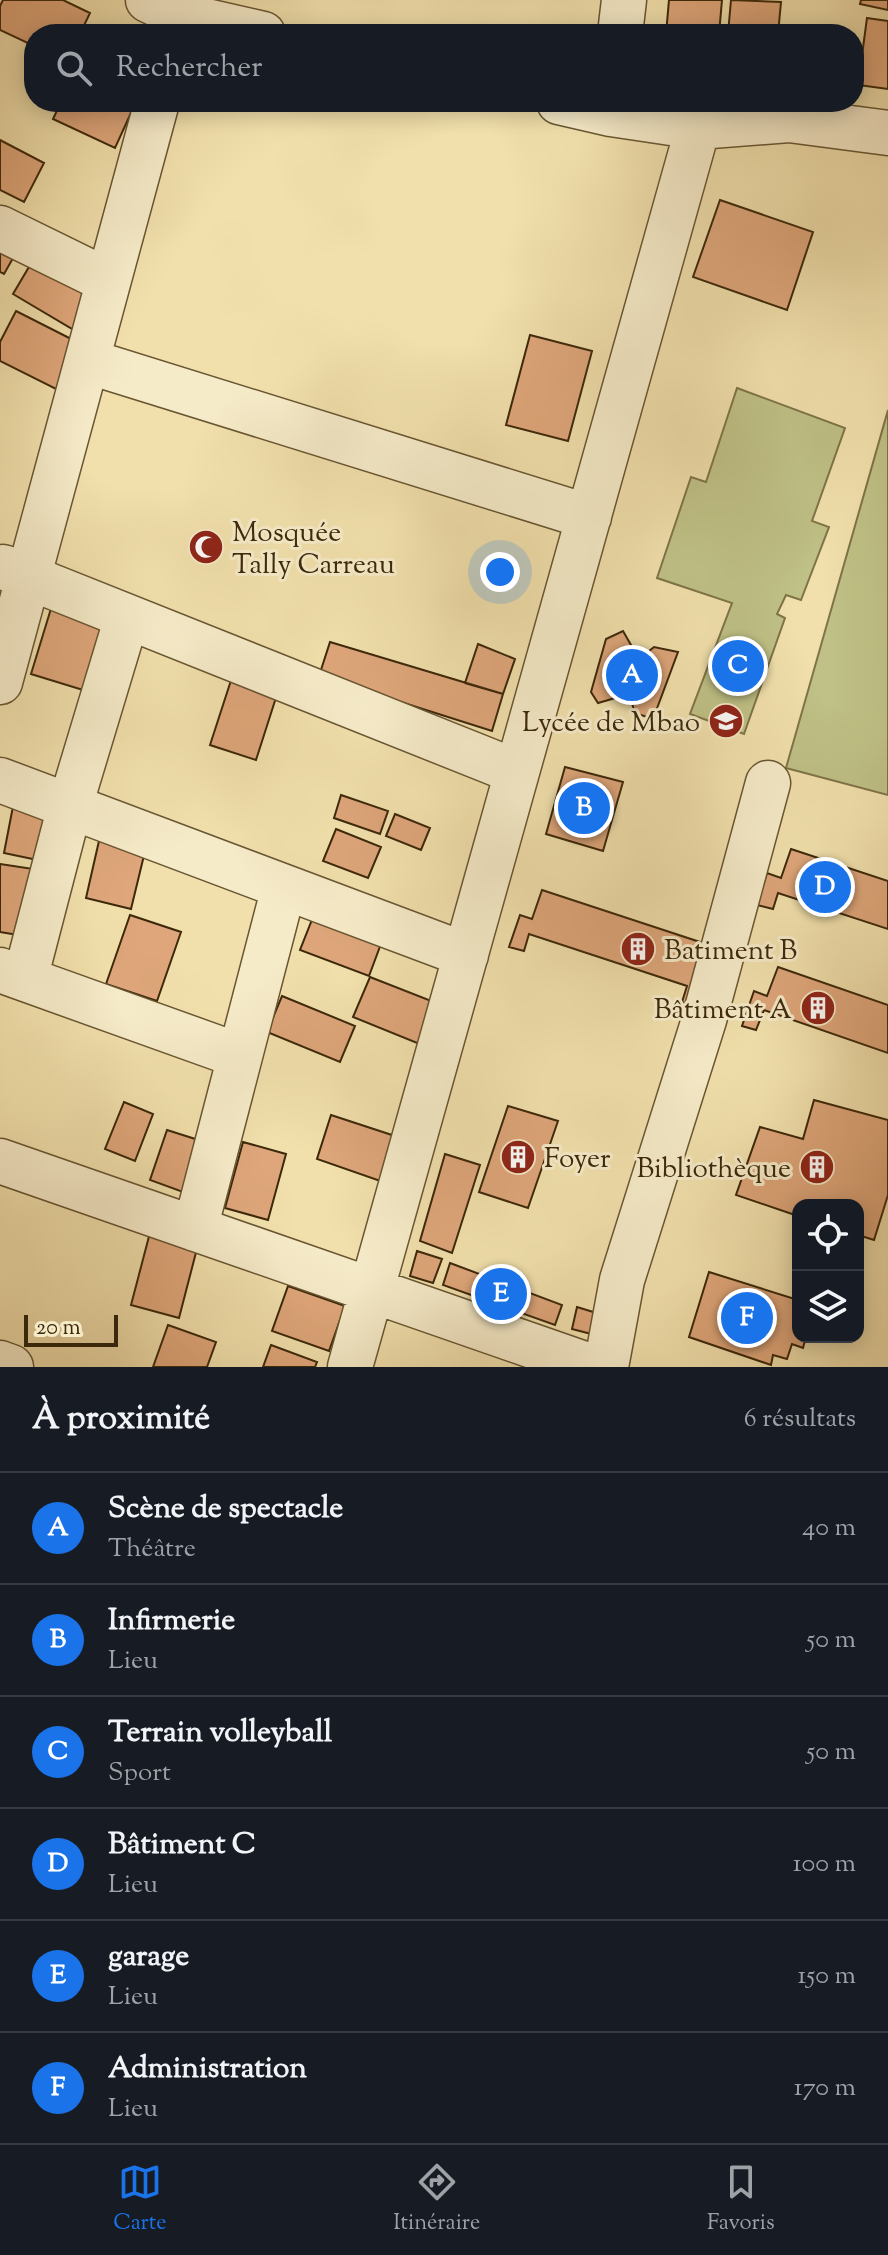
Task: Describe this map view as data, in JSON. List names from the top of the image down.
{
  "places": {
    "mosque": ["Mosquée Tally Carreau"],
    "school or university": ["Lycée de Mbao"],
    "building": [
      "Batiment B",
      "Bâtiment A",
      "Foyer",
      "Bibliothèque"
    ]
  },
  "scale_bar": "20 m",
  "page": {
    "search": "Rechercher",
    "pins": [
      "C",
      "A",
      "B",
      "D",
      "E",
      "F"
    ],
    "scale": "20 m",
    "heading": ["À proximité", "6 résultats"],
    "list": [
      {
        "mark": "A",
        "name": "Scène de spectacle",
        "note": "Théâtre",
        "value": "40 m"
      },
      {
        "mark": "B",
        "name": "Infirmerie",
        "note": "Lieu",
        "value": "50 m"
      },
      {
        "mark": "C",
        "name": "Terrain volleyball",
        "note": "Sport",
        "value": "50 m"
      },
      {
        "mark": "D",
        "name": "Bâtiment C",
        "note": "Lieu",
        "value": "100 m"
      },
      {
        "mark": "E",
        "name": "garage",
        "note": "Lieu",
        "value": "150 m"
      },
      {
        "mark": "F",
        "name": "Administration",
        "note": "Lieu",
        "value": "170 m"
      }
    ],
    "nav": ["Carte", "Itinéraire", "Favoris"]
  }
}
